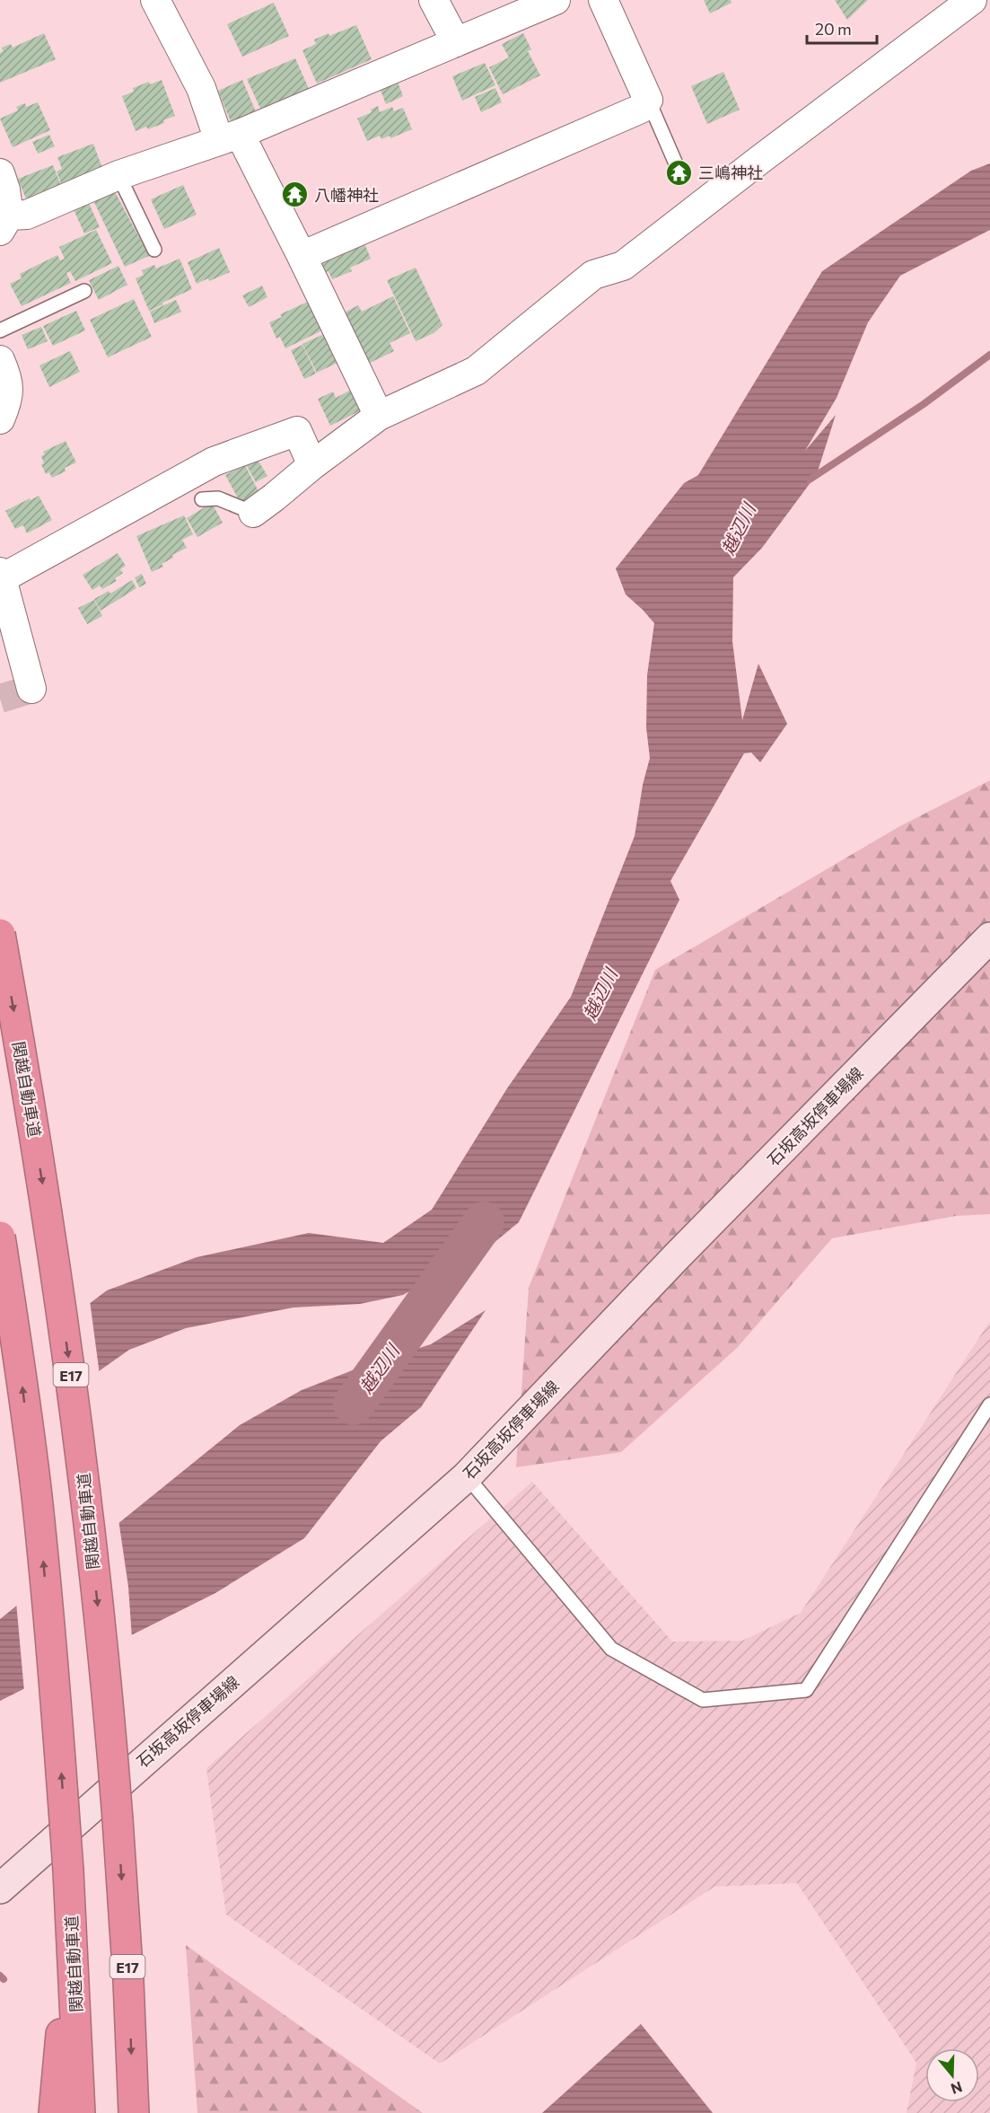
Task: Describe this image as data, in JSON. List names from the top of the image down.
{
  "streets": {
    "highway": ["関越自動車道", "E17"],
    "main road": ["石坂高坂停車場線"]
  },
  "water": ["越辺川"],
  "places": {
    "temple": ["三嶋神社", "八幡神社"]
  },
  "scale_bar": "20 m",
  "north": "bottom"
}
